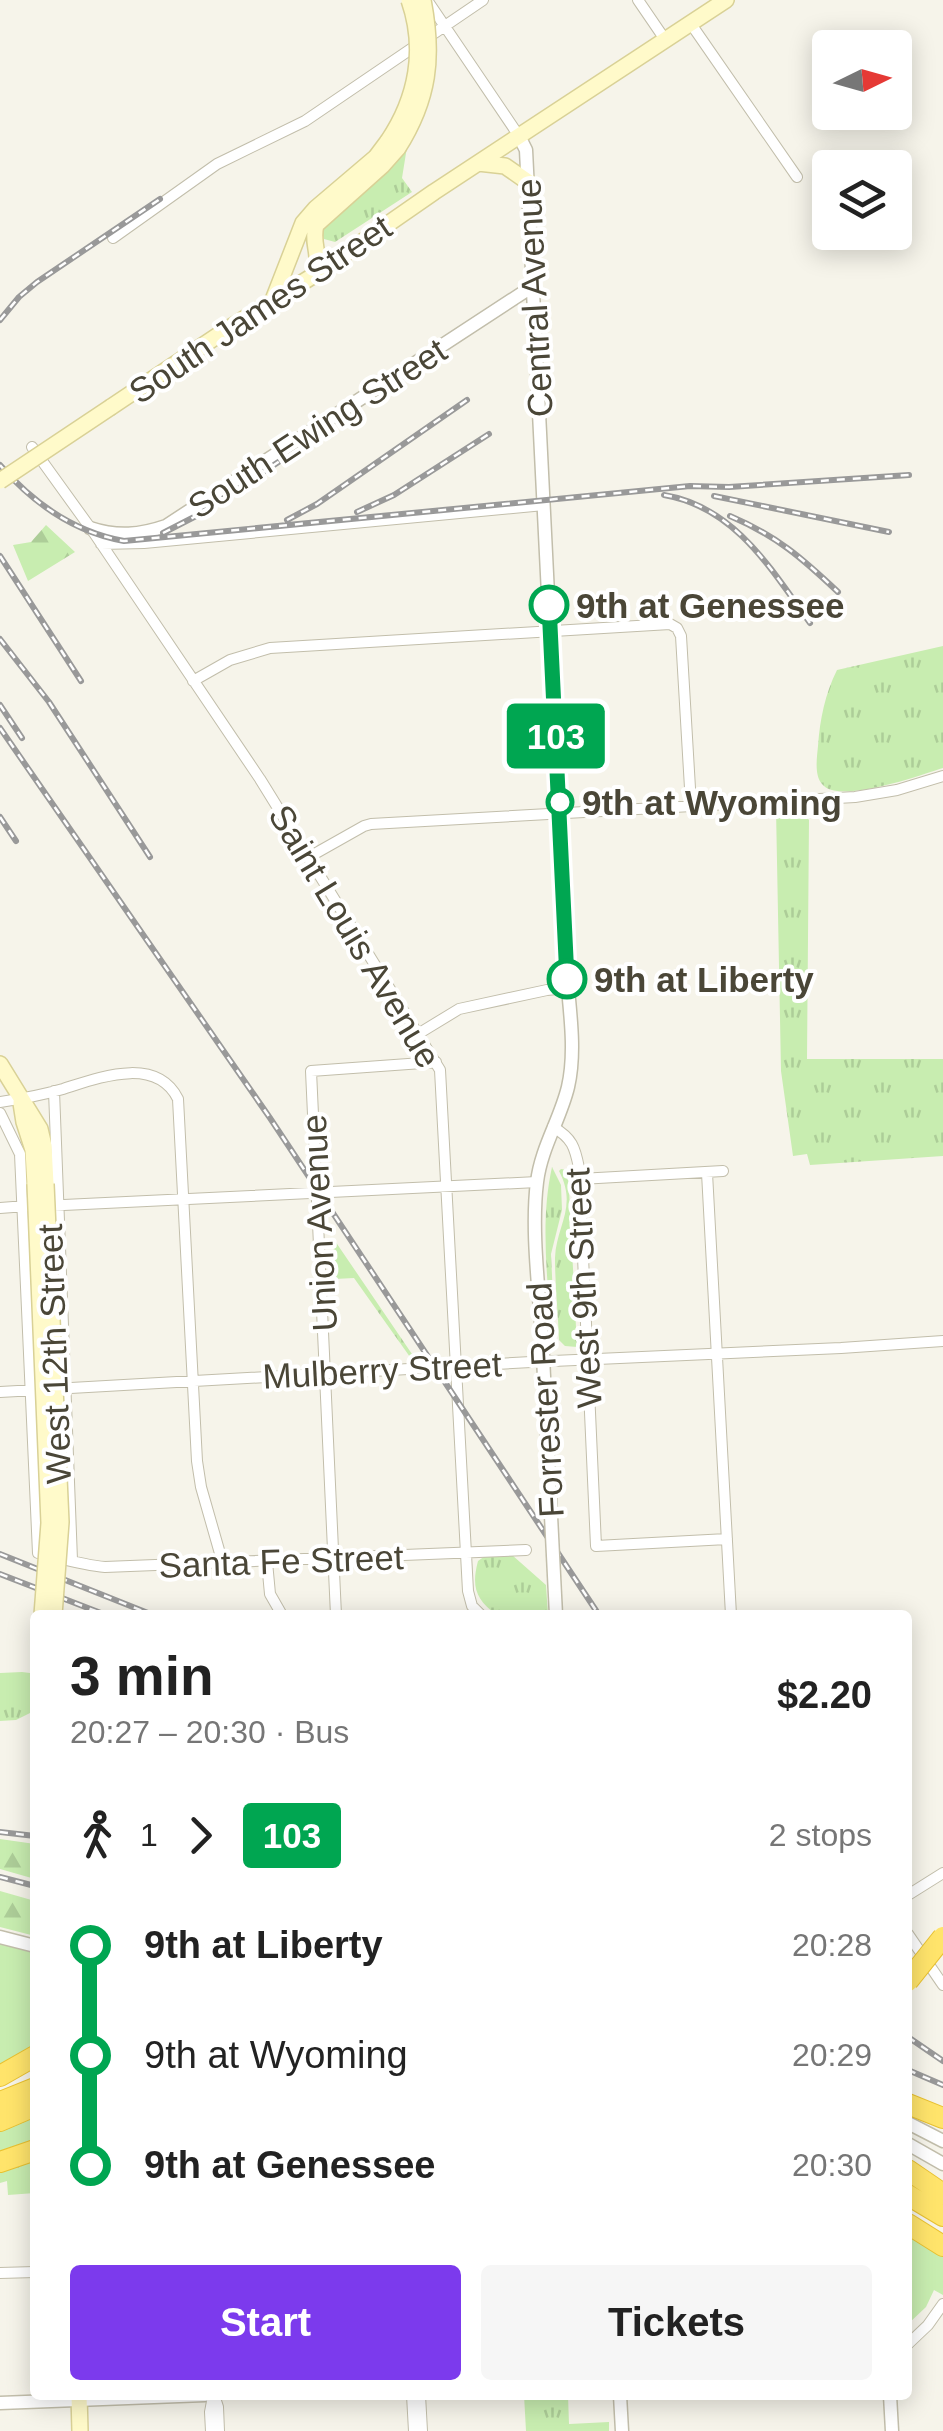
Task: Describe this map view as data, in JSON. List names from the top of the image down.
{
  "streets": {
    "main road": ["South James Street", "West 12th Street"],
    "street": [
      "Central Avenue",
      "South Ewing Street",
      "Saint Louis Avenue",
      "Union Avenue",
      "West 9th Street",
      "Mulberry Street",
      "Forrester Road",
      "Santa Fe Street"
    ]
  },
  "crossings": [
    ["Central Avenue", "South James Street"],
    ["Central Avenue", "South Ewing Street"],
    ["Central Avenue", "West 9th Street"],
    ["South Ewing Street", "Saint Louis Avenue"],
    ["Saint Louis Avenue", "Union Avenue"],
    ["Saint Louis Avenue", "Mulberry Street"],
    ["Saint Louis Avenue", "Santa Fe Street"],
    ["Union Avenue", "Mulberry Street"],
    ["Union Avenue", "Santa Fe Street"],
    ["West 9th Street", "Mulberry Street"],
    ["West 9th Street", "Forrester Road"],
    ["West 12th Street", "Mulberry Street"],
    ["West 12th Street", "Santa Fe Street"]
  ],
  "places": ["9th at Genessee", "9th at Wyoming", "9th at Liberty"],
  "lines": ["bus line 103"],
  "north": "right",
  "page": {
    "on_map": "103",
    "heading": ["3 min", "20:27 – 20:30 · Bus", "$2.20"],
    "legs": ["1", "103", "2 stops"],
    "list": [
      {
        "name": "9th at Liberty",
        "value": "20:28"
      },
      {
        "name": "9th at Wyoming",
        "value": "20:29"
      },
      {
        "name": "9th at Genessee",
        "value": "20:30"
      }
    ],
    "buttons": ["Start", "Tickets"]
  }
}
